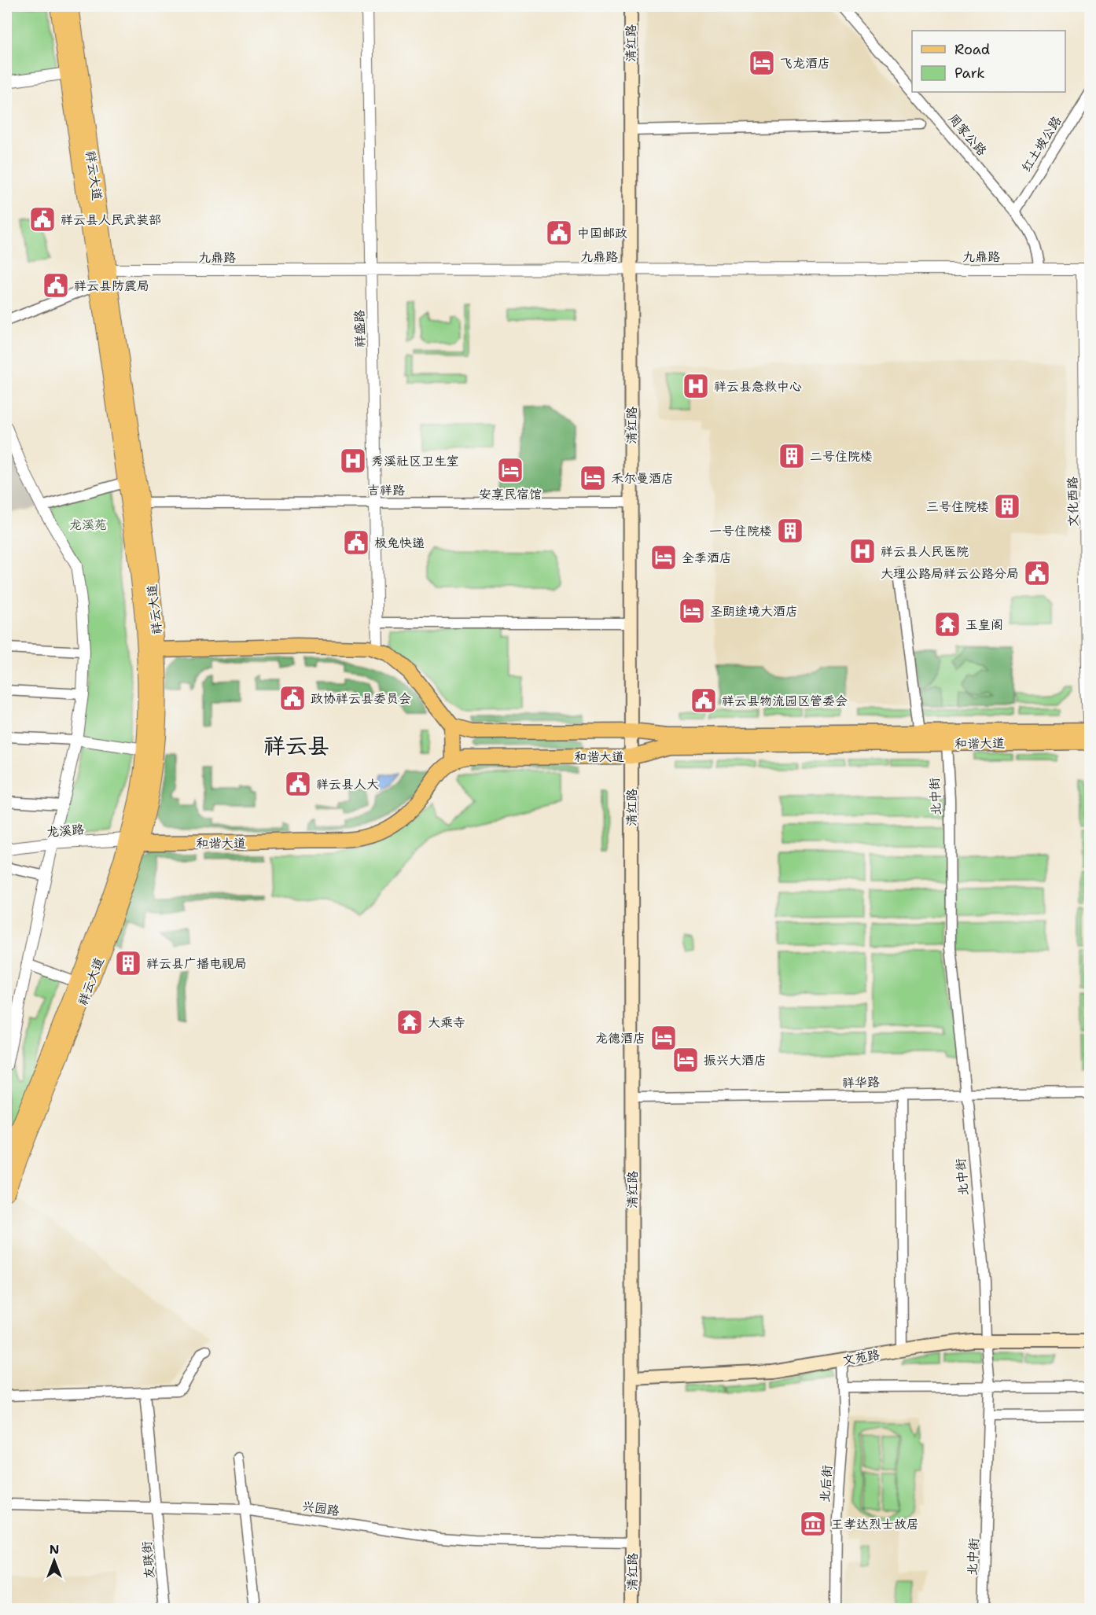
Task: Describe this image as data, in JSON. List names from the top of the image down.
{
  "streets": {
    "highway": ["祥云大道"],
    "main road": ["清红路", "和谐大道", "文苑路"],
    "street": [
      "周家公路",
      "红土坡公路",
      "九鼎路",
      "祥盛路",
      "吉祥路",
      "文化西路",
      "北中街",
      "龙溪路",
      "祥华路",
      "北后街",
      "兴园路",
      "友联街"
    ]
  },
  "crossings": [
    ["清红路", "九鼎路"],
    ["清红路", "吉祥路"],
    ["清红路", "和谐大道"],
    ["清红路", "祥华路"],
    ["清红路", "文苑路"],
    ["清红路", "兴园路"],
    ["周家公路", "红土坡公路"],
    ["周家公路", "九鼎路"],
    ["祥云大道", "九鼎路"],
    ["祥云大道", "吉祥路"],
    ["祥云大道", "和谐大道"],
    ["祥云大道", "龙溪路"],
    ["九鼎路", "祥盛路"],
    ["九鼎路", "文化西路"],
    ["祥盛路", "吉祥路"],
    ["文化西路", "和谐大道"],
    ["和谐大道", "北中街"],
    ["和谐大道", "龙溪路"],
    ["北中街", "祥华路"],
    ["北中街", "文苑路"],
    ["文苑路", "北后街"],
    ["兴园路", "友联街"]
  ],
  "districts": ["祥云县"],
  "parks": ["龙溪苑"],
  "places": {
    "hotel": [
      "飞龙酒店",
      "安享民宿馆",
      "禾尔曼酒店",
      "全季酒店",
      "圣朗途境大酒店",
      "龙德酒店",
      "振兴大酒店"
    ],
    "public building": [
      "祥云县人民武装部",
      "中国邮政",
      "祥云县防震局",
      "极兔快递",
      "大理公路局祥云公路分局",
      "政协祥云县委员会",
      "祥云县物流园区管委会",
      "祥云县人大"
    ],
    "hospital": ["祥云县急救中心", "秀溪社区卫生室", "祥云县人民医院"],
    "building": [
      "二号住院楼",
      "三号住院楼",
      "一号住院楼",
      "祥云县广播电视局"
    ],
    "temple": ["玉皇阁", "大乘寺"],
    "museum": ["王孝达烈士故居"]
  },
  "legend": ["Road", "Park"],
  "north": "top"
}
